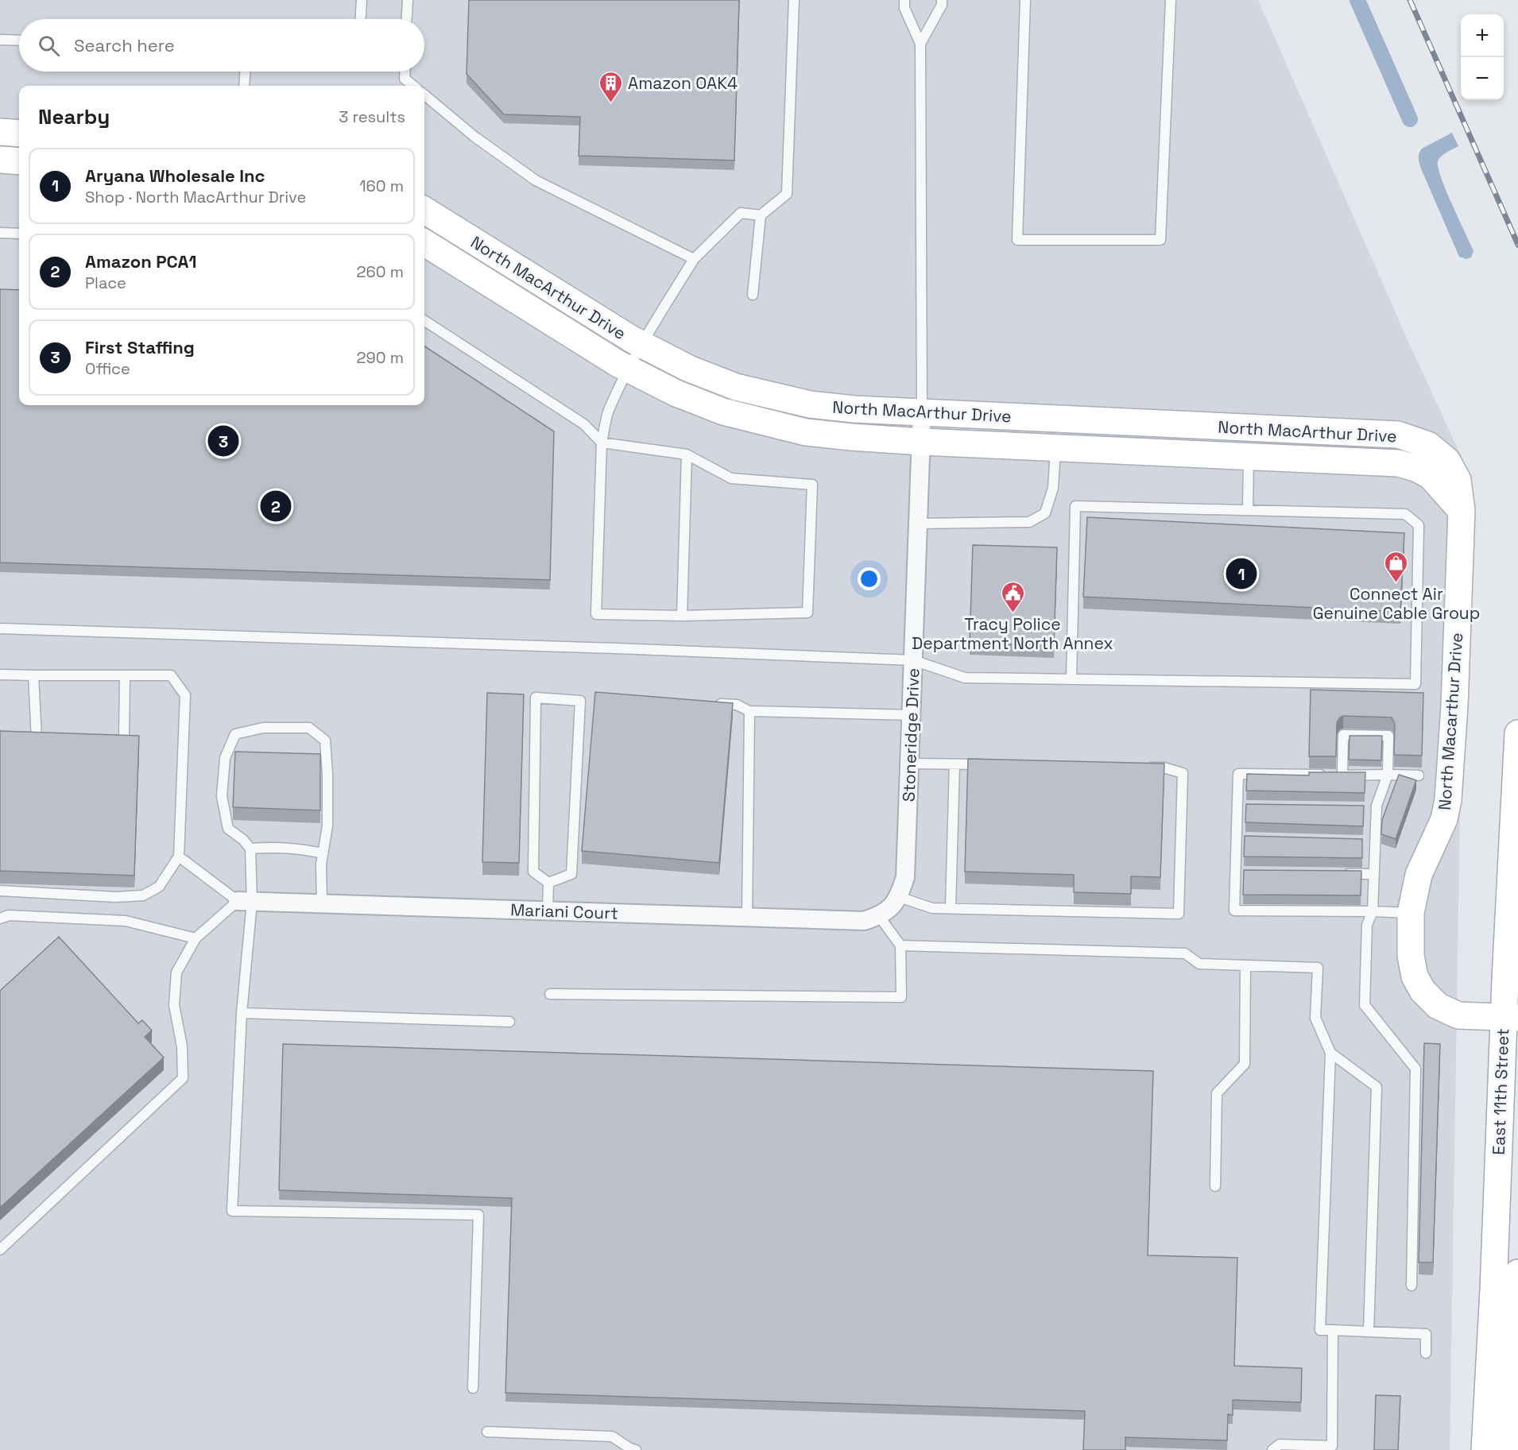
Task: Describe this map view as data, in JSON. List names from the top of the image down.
{
  "streets": {
    "main road": ["North MacArthur Drive", "North Macarthur Drive", "East 11th Street"],
    "street": ["Stoneridge Drive", "Mariani Court"]
  },
  "crossings": [
    ["North MacArthur Drive", "North Macarthur Drive"],
    ["North MacArthur Drive", "Stoneridge Drive"],
    ["North Macarthur Drive", "East 11th Street"],
    ["Stoneridge Drive", "Mariani Court"]
  ],
  "places": {
    "building": ["Amazon OAK4"],
    "shop": ["Connect Air Genuine Cable Group"],
    "public building": ["Tracy Police Department North Annex"]
  },
  "page": {
    "map_buttons": ["+", "−"],
    "search": "Search here",
    "heading": ["Nearby", "3 results"],
    "list": [
      {
        "mark": "1",
        "name": "Aryana Wholesale Inc",
        "note": "Shop · North MacArthur Drive",
        "value": "160 m"
      },
      {
        "mark": "2",
        "name": "Amazon PCA1",
        "note": "Place",
        "value": "260 m"
      },
      {
        "mark": "3",
        "name": "First Staffing",
        "note": "Office",
        "value": "290 m"
      }
    ],
    "pins": ["3", "2", "1"]
  }
}
